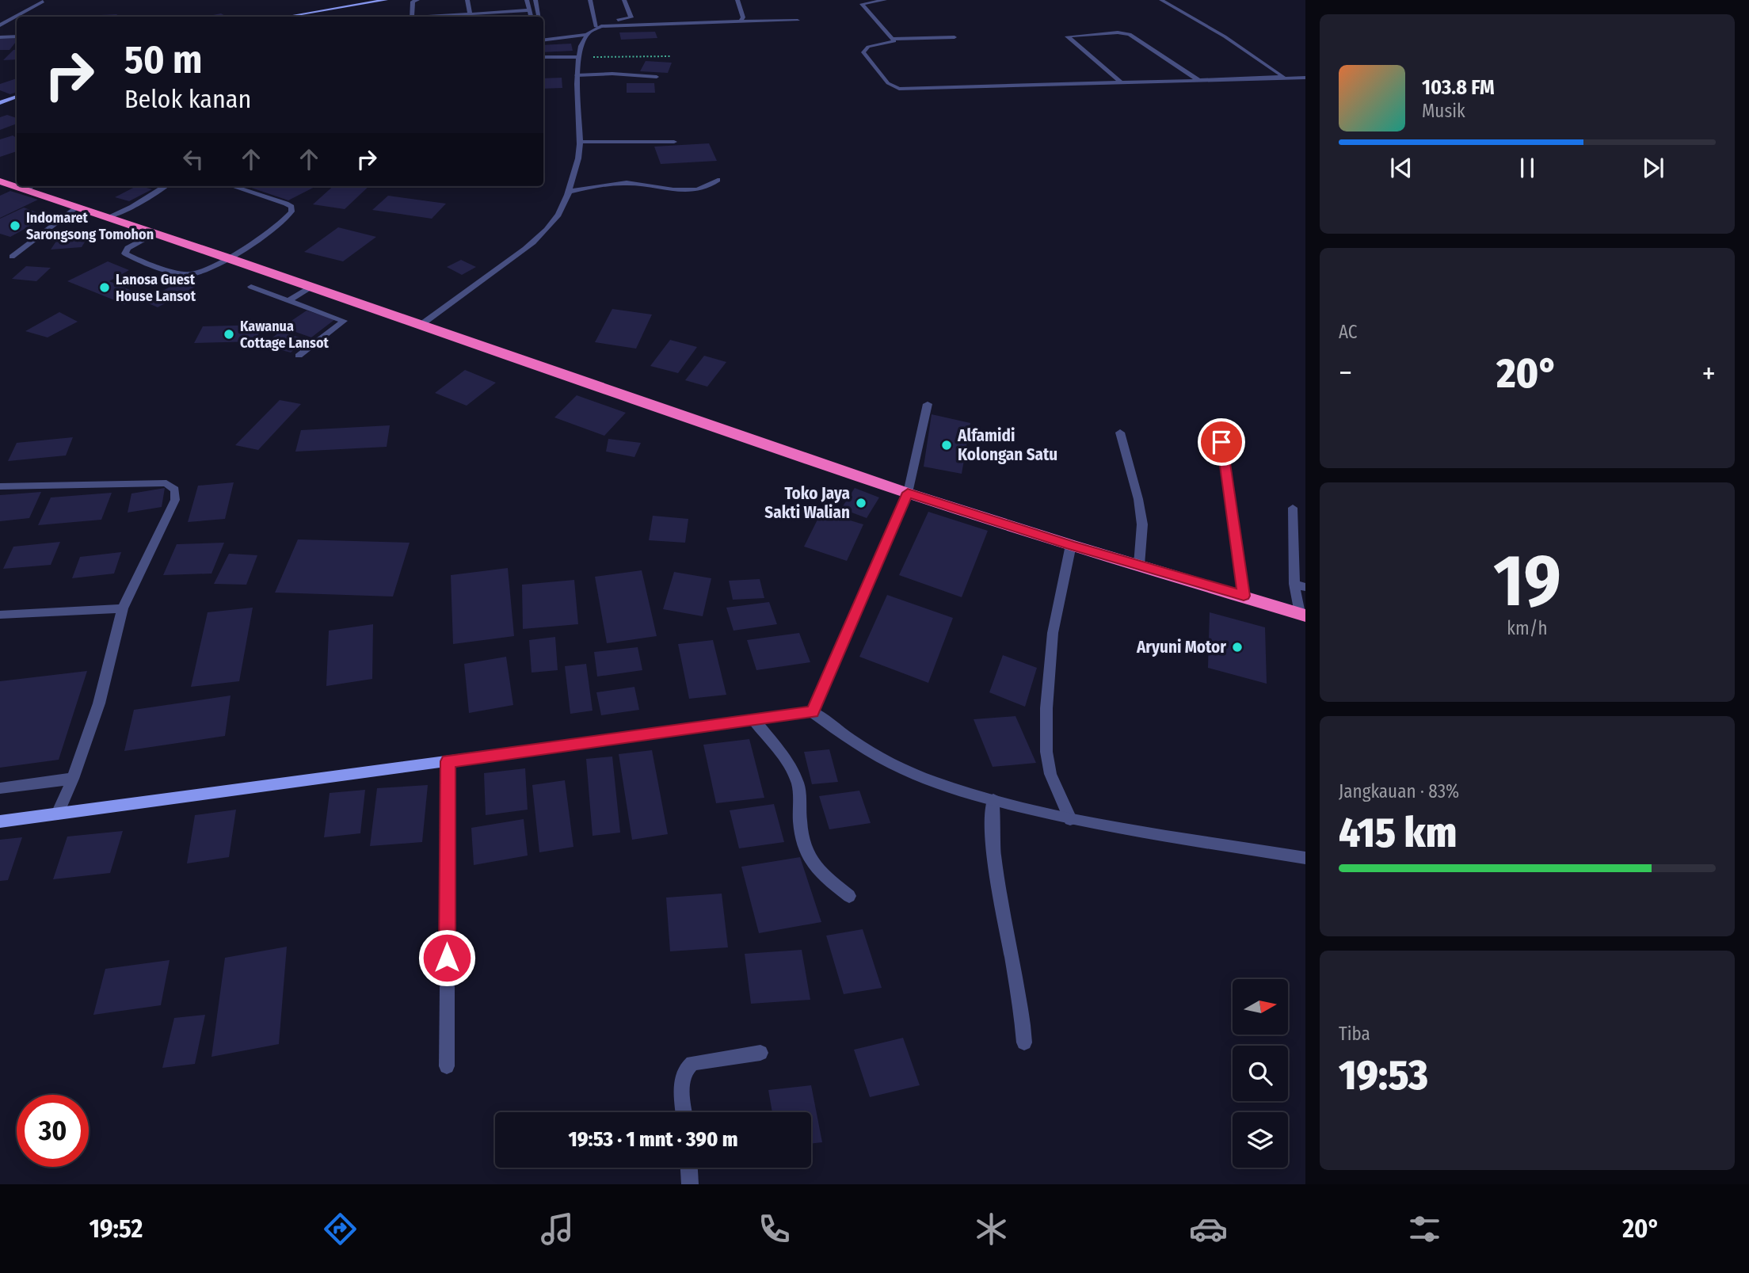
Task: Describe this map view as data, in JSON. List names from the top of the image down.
{
  "places": [
    "Indomaret Sarongsong Tomohon",
    "Lanosa Guest House Lansot",
    "Kawanua Cottage Lansot",
    "Alfamidi Kolongan Satu",
    "Toko Jaya Sakti Walian",
    "Aryuni Motor"
  ],
  "north": "right",
  "page": {
    "turn": ["50 m", "Belok kanan"],
    "song": ["103.8 FM", "Musik"],
    "tile": [
      "AC",
      ["19", "km/h"],
      ["Jangkauan · 83%", "415 km"],
      ["Tiba", "19:53"]
    ],
    "heat": ["−", "20°", "+"],
    "limit": "30",
    "trip": "19:53 · 1 mnt · 390 m",
    "tabs": ["19:52", "20°"]
  }
}
